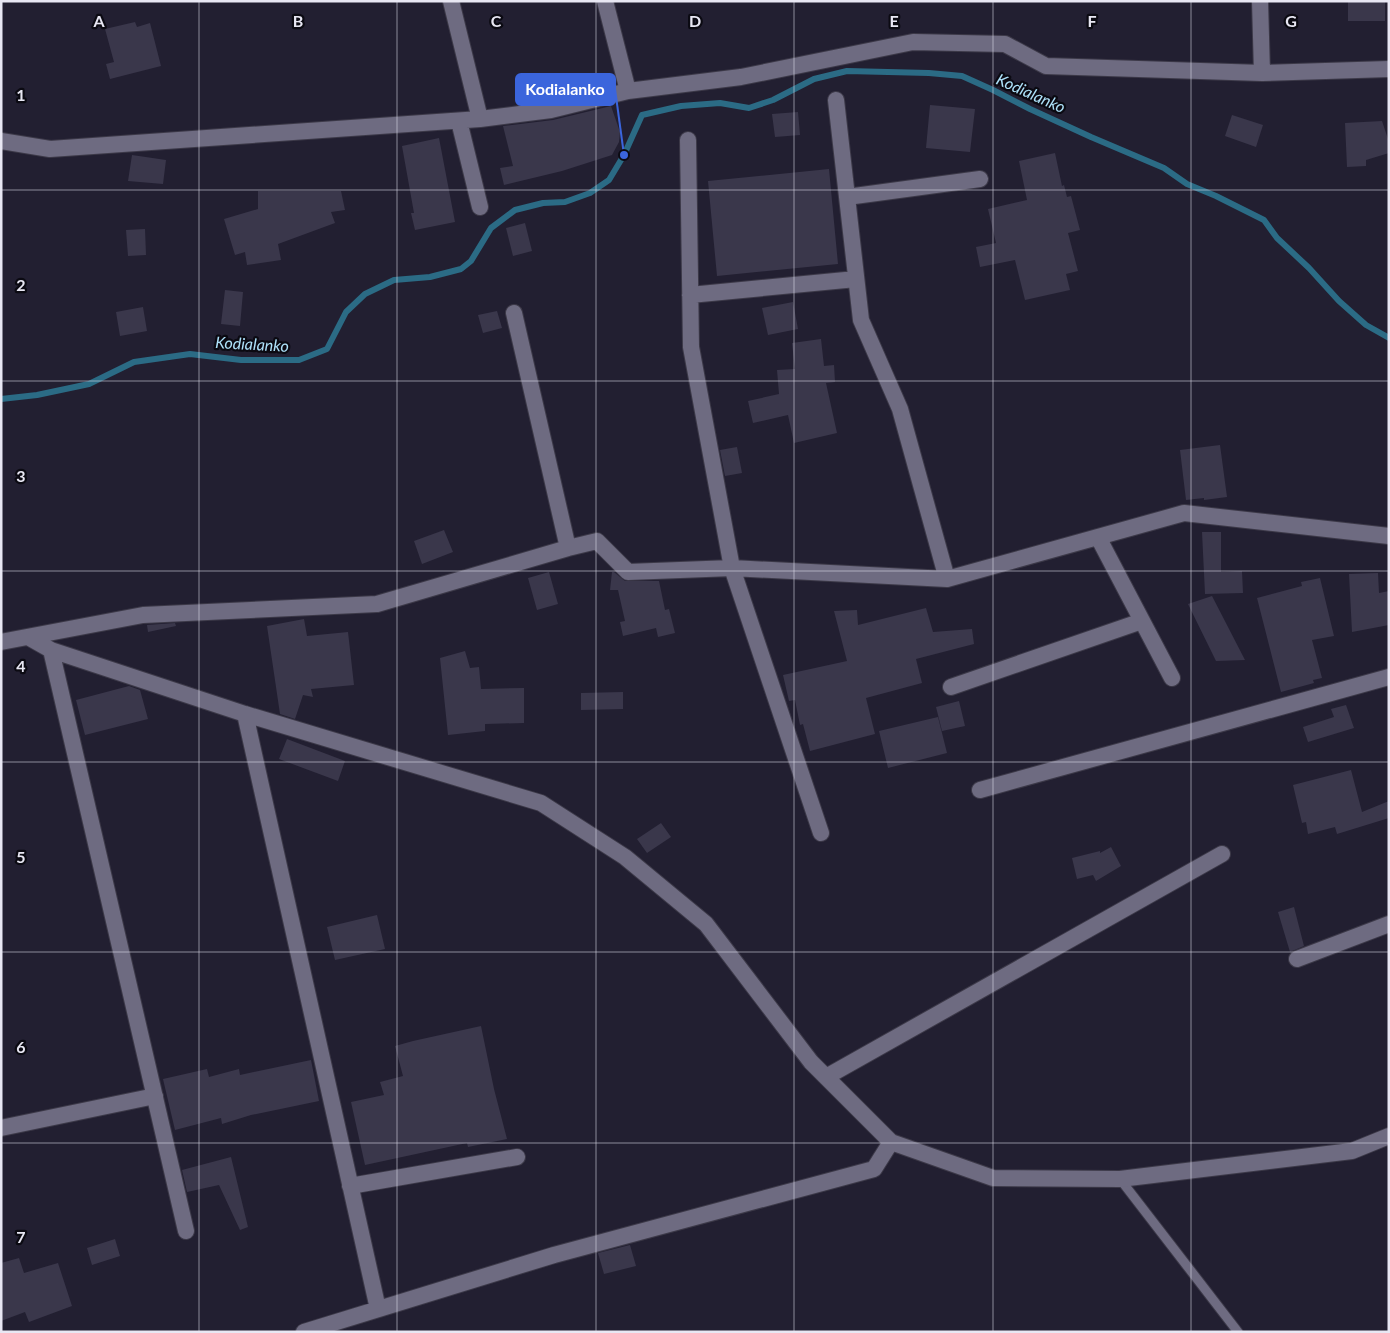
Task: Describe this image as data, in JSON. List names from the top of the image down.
{
  "water": ["Kodialanko"],
  "places": ["Kodialanko"],
  "grid": {
    "columns": [
      "A",
      "B",
      "C",
      "D",
      "E",
      "F",
      "G"
    ],
    "rows": [
      "1",
      "2",
      "3",
      "4",
      "5",
      "6",
      "7"
    ]
  }
}
